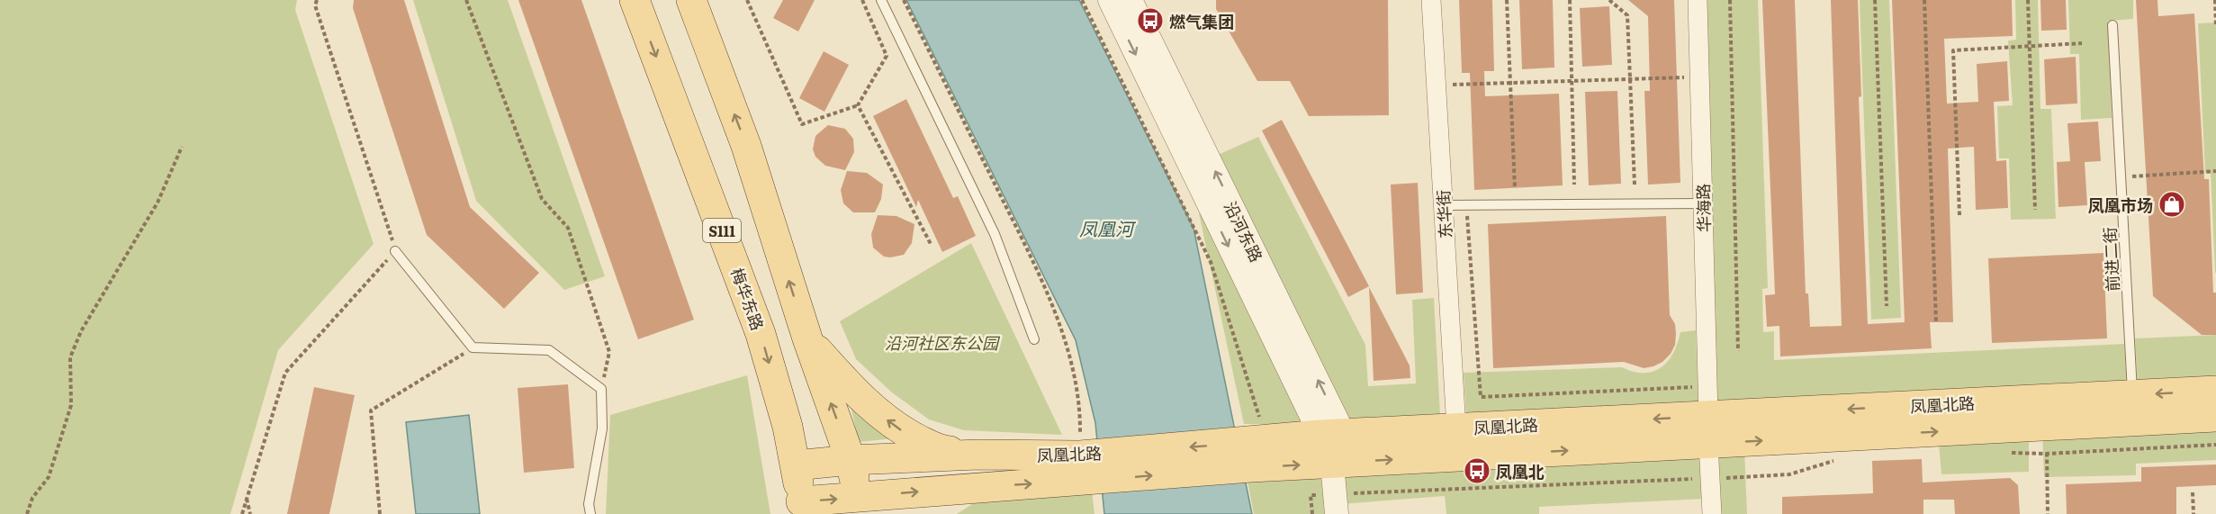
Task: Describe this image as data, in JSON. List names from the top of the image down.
{
  "streets": {
    "main road": ["S111", "梅华东路", "凤凰北路"],
    "street": ["华海路", "东华街", "沿河东路"],
    "lane": ["前进二街"]
  },
  "crossings": [
    ["华海路", "凤凰北路"],
    ["东华街", "凤凰北路"],
    ["沿河东路", "凤凰北路"],
    ["前进二街", "凤凰北路"],
    ["梅华东路", "凤凰北路"]
  ],
  "water": ["凤凰河"],
  "parks": ["沿河社区东公园"],
  "places": {
    "bus stop": ["燃气集团", "凤凰北"],
    "shop": ["凤凰市场"]
  }
}
